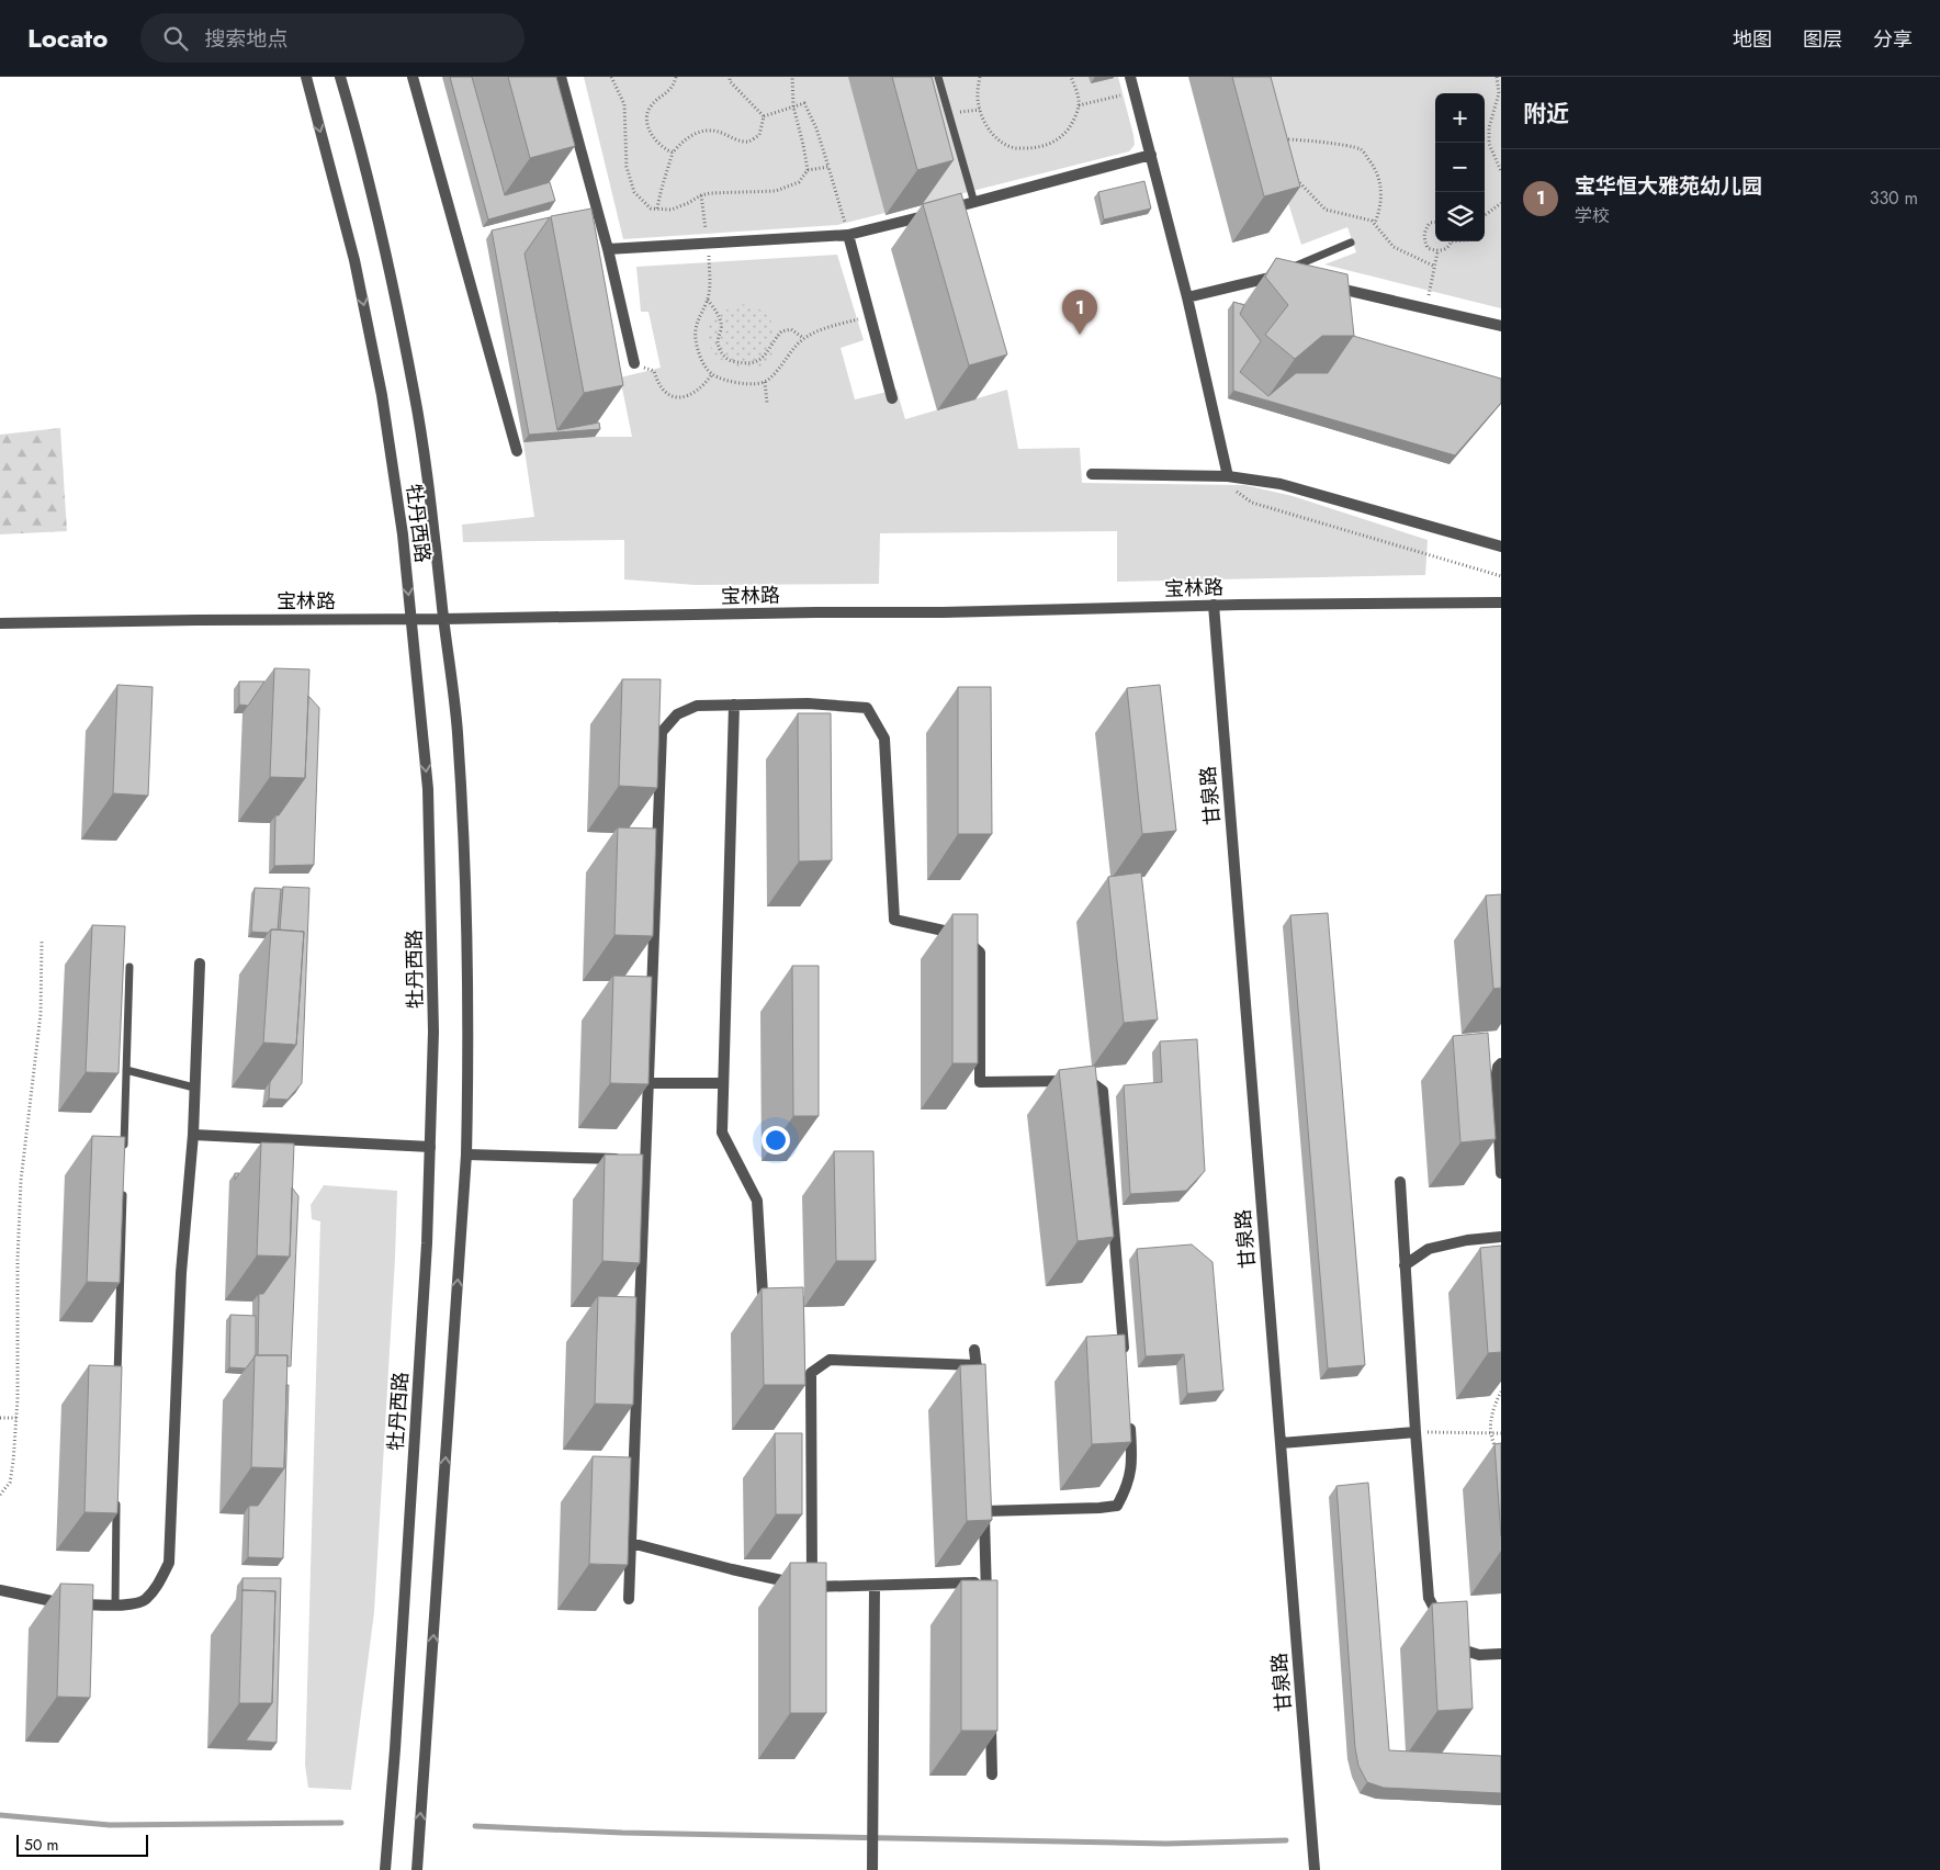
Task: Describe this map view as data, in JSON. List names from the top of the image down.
{
  "streets": {
    "street": ["牡丹西路", "宝林路", "甘泉路"]
  },
  "crossings": [
    ["牡丹西路", "宝林路"],
    ["宝林路", "甘泉路"]
  ],
  "scale_bar": "50 m",
  "page": {
    "header": "Locato",
    "search": "搜索地点",
    "nav": ["地图", "图层", "分享"],
    "heading": "附近",
    "map_buttons": ["+", "−"],
    "list": [
      {
        "mark": "1",
        "name": "宝华恒大雅苑幼儿园",
        "note": "学校",
        "value": "330 m"
      }
    ],
    "pins": "1",
    "scale": "50 m"
  }
}
